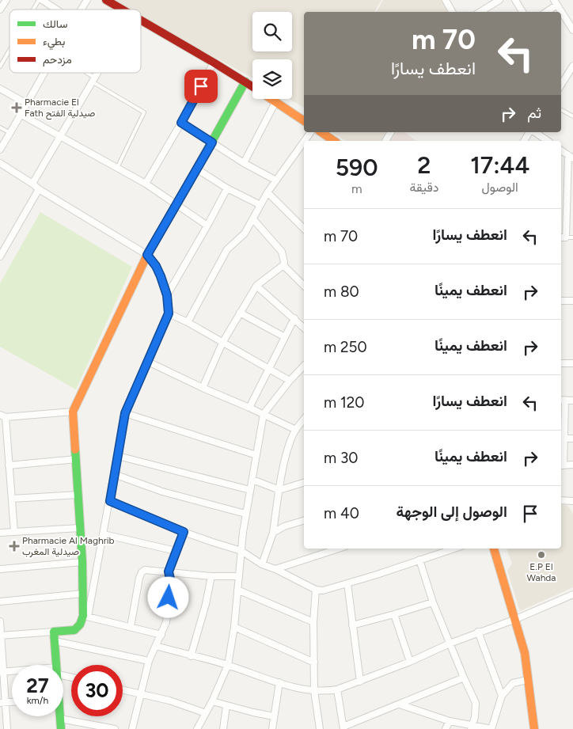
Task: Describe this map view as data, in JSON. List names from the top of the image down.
{
  "places": {
    "health": ["Pharmacie El Fath صيدلية الفتح", "Pharmacie Al Maghrib صيدلية المغرب"],
    "other": ["E.P El Wahda"]
  },
  "legend": ["سالك", "بطيء", "مزدحم"],
  "page": {
    "turn": ["70 m", "انعطف يسارًا"],
    "then": "ثم",
    "eta": [
      "17:44",
      "الوصول",
      "2",
      "دقيقة",
      "590",
      "m"
    ],
    "list": [
      {
        "name": "انعطف يسارًا",
        "value": "70 m"
      },
      {
        "name": "انعطف يمينًا",
        "value": "80 m"
      },
      {
        "name": "انعطف يمينًا",
        "value": "250 m"
      },
      {
        "name": "انعطف يسارًا",
        "value": "120 m"
      },
      {
        "name": "انعطف يمينًا",
        "value": "30 m"
      },
      {
        "name": "الوصول إلى الوجهة",
        "value": "40 m"
      }
    ],
    "speed": "27 km/h",
    "limit": "30"
  }
}
